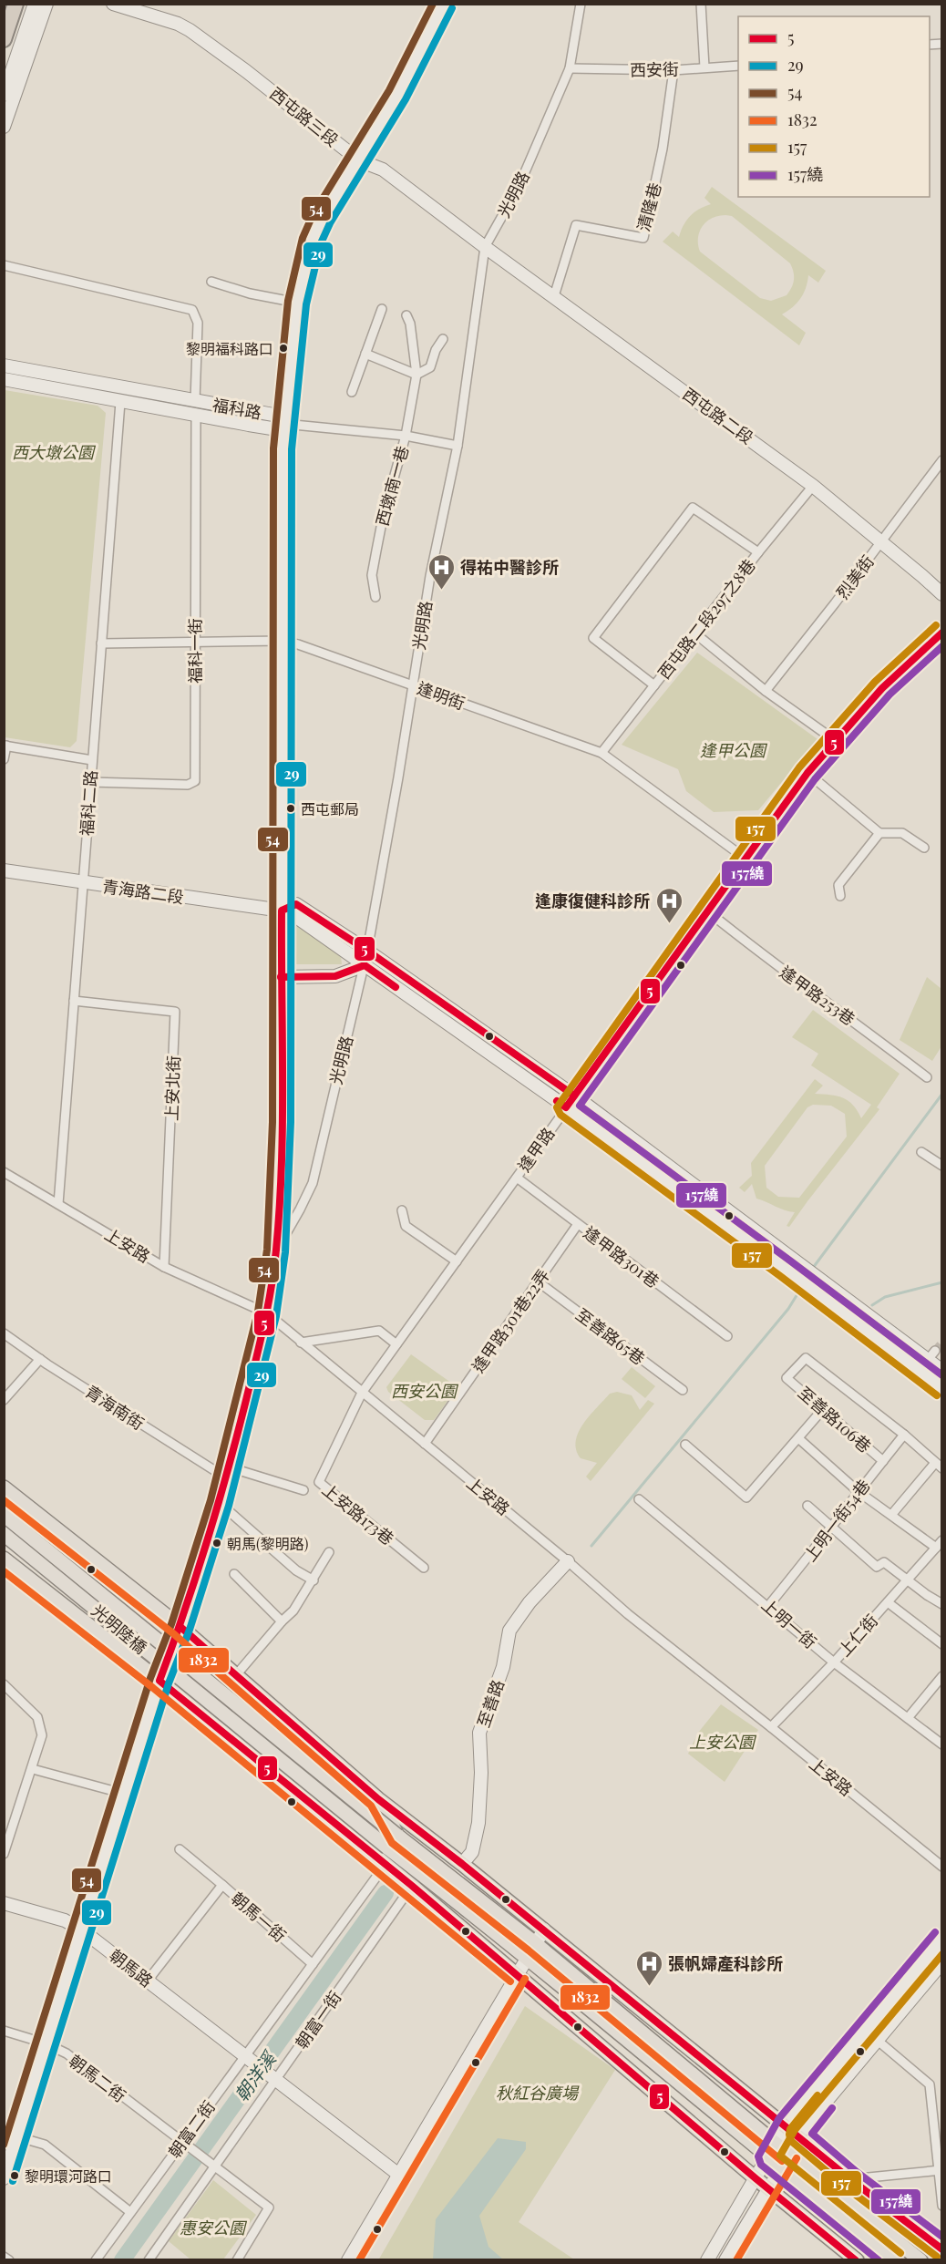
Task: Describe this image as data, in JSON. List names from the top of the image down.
{
  "streets": {
    "main road": [
      "西屯路三段",
      "福科路",
      "西屯路二段",
      "青海路二段",
      "光明陸橋",
      "至善路",
      "朝馬路"
    ],
    "street": [
      "西安街",
      "光明路",
      "清隆巷",
      "西墩南一巷",
      "烈美街",
      "西屯路二段297之8巷",
      "福科一街",
      "逢明街",
      "福科二路",
      "逢甲路253巷",
      "上安北街",
      "逢甲路",
      "上安路",
      "逢甲路301巷",
      "逢甲路301巷22弄",
      "至善路65巷",
      "青海南街",
      "至善路106巷",
      "上安路173巷",
      "上明一街54巷",
      "上明一街",
      "上仁街",
      "朝馬一街",
      "朝富一街",
      "朝馬二街",
      "朝富二街"
    ]
  },
  "crossings": [
    ["西安街", "光明路"],
    ["西安街", "清隆巷"],
    ["西屯路三段", "光明路"],
    ["西屯路三段", "西屯路二段"],
    ["光明路", "西屯路二段"],
    ["光明路", "逢明街"],
    ["光明路", "青海路二段"],
    ["清隆巷", "西屯路二段"],
    ["福科路", "福科一街"],
    ["福科路", "福科二路"],
    ["西屯路二段", "烈美街"],
    ["西屯路二段", "西屯路二段297之8巷"],
    ["西屯路二段297之8巷", "逢明街"],
    ["福科一街", "逢明街"],
    ["福科一街", "福科二路"],
    ["逢明街", "福科二路"],
    ["逢明街", "逢甲路"],
    ["福科二路", "青海路二段"],
    ["福科二路", "上安北街"],
    ["福科二路", "上安路"],
    ["青海路二段", "逢甲路"],
    ["逢甲路253巷", "逢甲路"],
    ["上安北街", "上安路"],
    ["逢甲路", "上安路"],
    ["逢甲路", "逢甲路301巷"],
    ["逢甲路", "上安路173巷"],
    ["上安路", "逢甲路301巷22弄"],
    ["上安路", "上安路173巷"],
    ["上安路", "上仁街"],
    ["上安路", "至善路"],
    ["逢甲路301巷", "逢甲路301巷22弄"],
    ["逢甲路301巷22弄", "至善路65巷"],
    ["至善路106巷", "上明一街54巷"],
    ["上明一街54巷", "上明一街"],
    ["上明一街", "上仁街"],
    ["朝馬一街", "朝馬路"],
    ["朝馬一街", "朝富二街"],
    ["朝馬路", "朝富一街"],
    ["朝馬路", "朝富二街"],
    ["朝富一街", "朝馬二街"],
    ["朝馬二街", "朝富二街"]
  ],
  "water": ["朝洋溪"],
  "parks": [
    "西大墩公園",
    "逢甲公園",
    "西安公園",
    "上安公園",
    "秋紅谷廣場",
    "惠安公園"
  ],
  "places": {
    "other": [
      "黎明福科路口",
      "西屯郵局",
      "朝馬(黎明路)",
      "黎明環河路口"
    ],
    "hospital": ["得祐中醫診所", "逢康復健科診所", "張帆婦產科診所"]
  },
  "lines": [
    "transit line 54",
    "transit line 29",
    "transit line 157",
    "transit line 5",
    "transit line 157繞",
    "transit line 1832"
  ],
  "legend": [
    "5",
    "29",
    "54",
    "1832",
    "157",
    "157繞"
  ]
}
